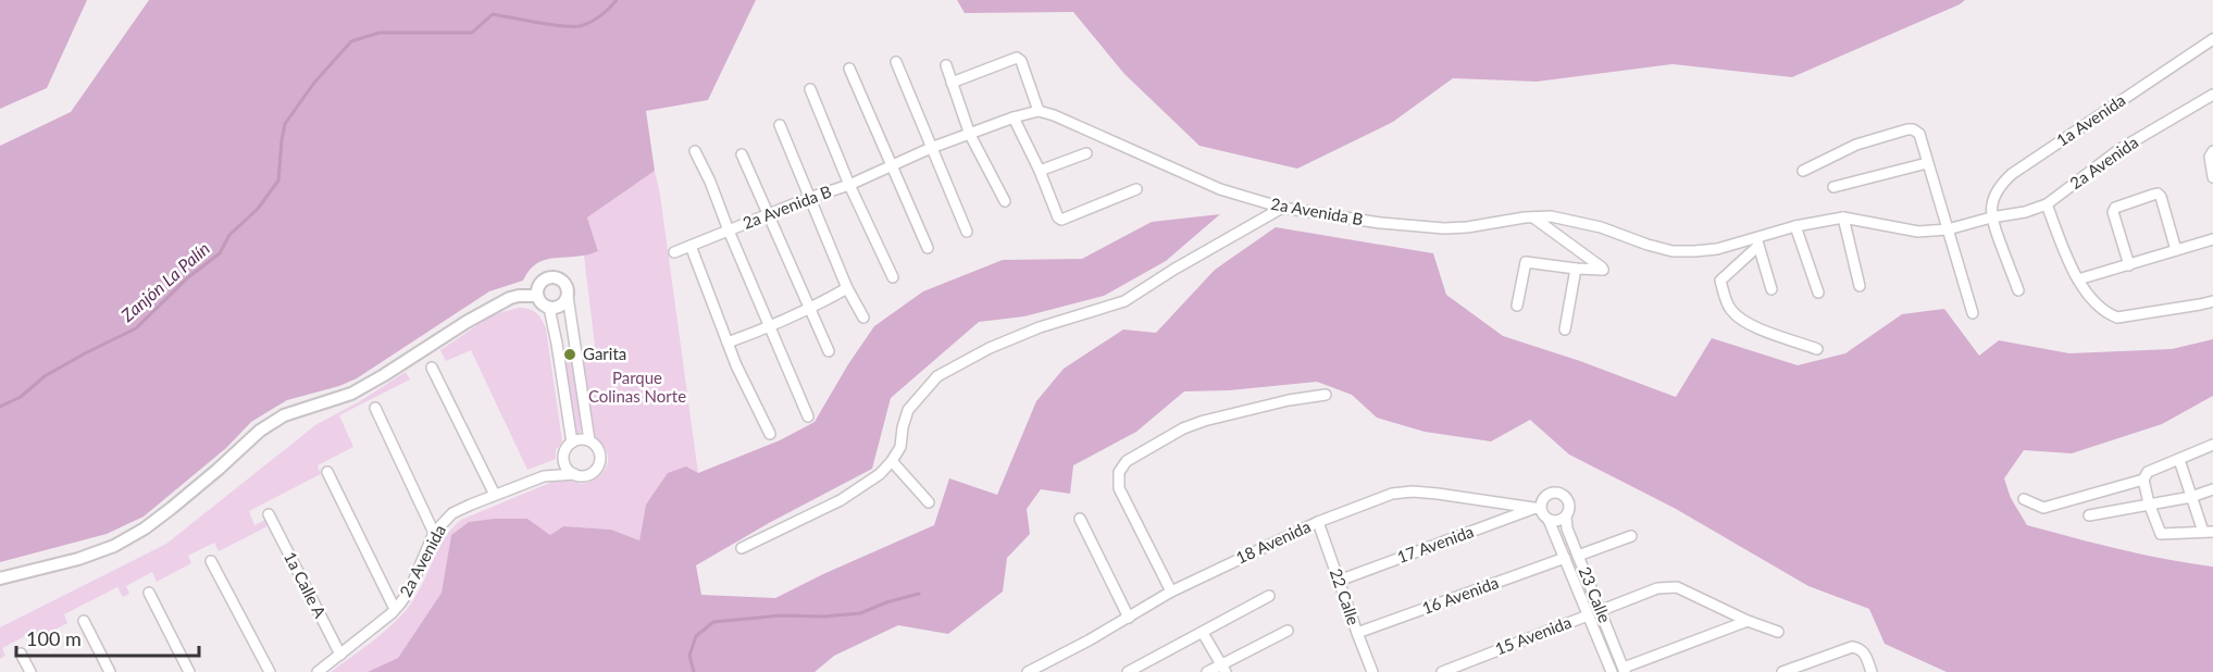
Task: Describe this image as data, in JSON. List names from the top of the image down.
{
  "streets": {
    "street": [
      "1a Avenida",
      "2a Avenida",
      "2a Avenida B",
      "18 Avenida",
      "17 Avenida",
      "1a Calle A",
      "23 Calle",
      "16 Avenida",
      "22 Calle",
      "15 Avenida"
    ]
  },
  "crossings": [
    ["1a Avenida", "2a Avenida"],
    ["1a Avenida", "2a Avenida B"],
    ["2a Avenida", "2a Avenida B"],
    ["2a Avenida", "1a Calle A"],
    ["18 Avenida", "17 Avenida"],
    ["18 Avenida", "23 Calle"],
    ["18 Avenida", "22 Calle"],
    ["17 Avenida", "23 Calle"],
    ["17 Avenida", "22 Calle"],
    ["23 Calle", "16 Avenida"],
    ["23 Calle", "15 Avenida"],
    ["16 Avenida", "22 Calle"]
  ],
  "water": ["Zanjón La Palín"],
  "parks": ["Parque Colinas Norte"],
  "places": ["Garita"],
  "scale_bar": "100 m"
}
